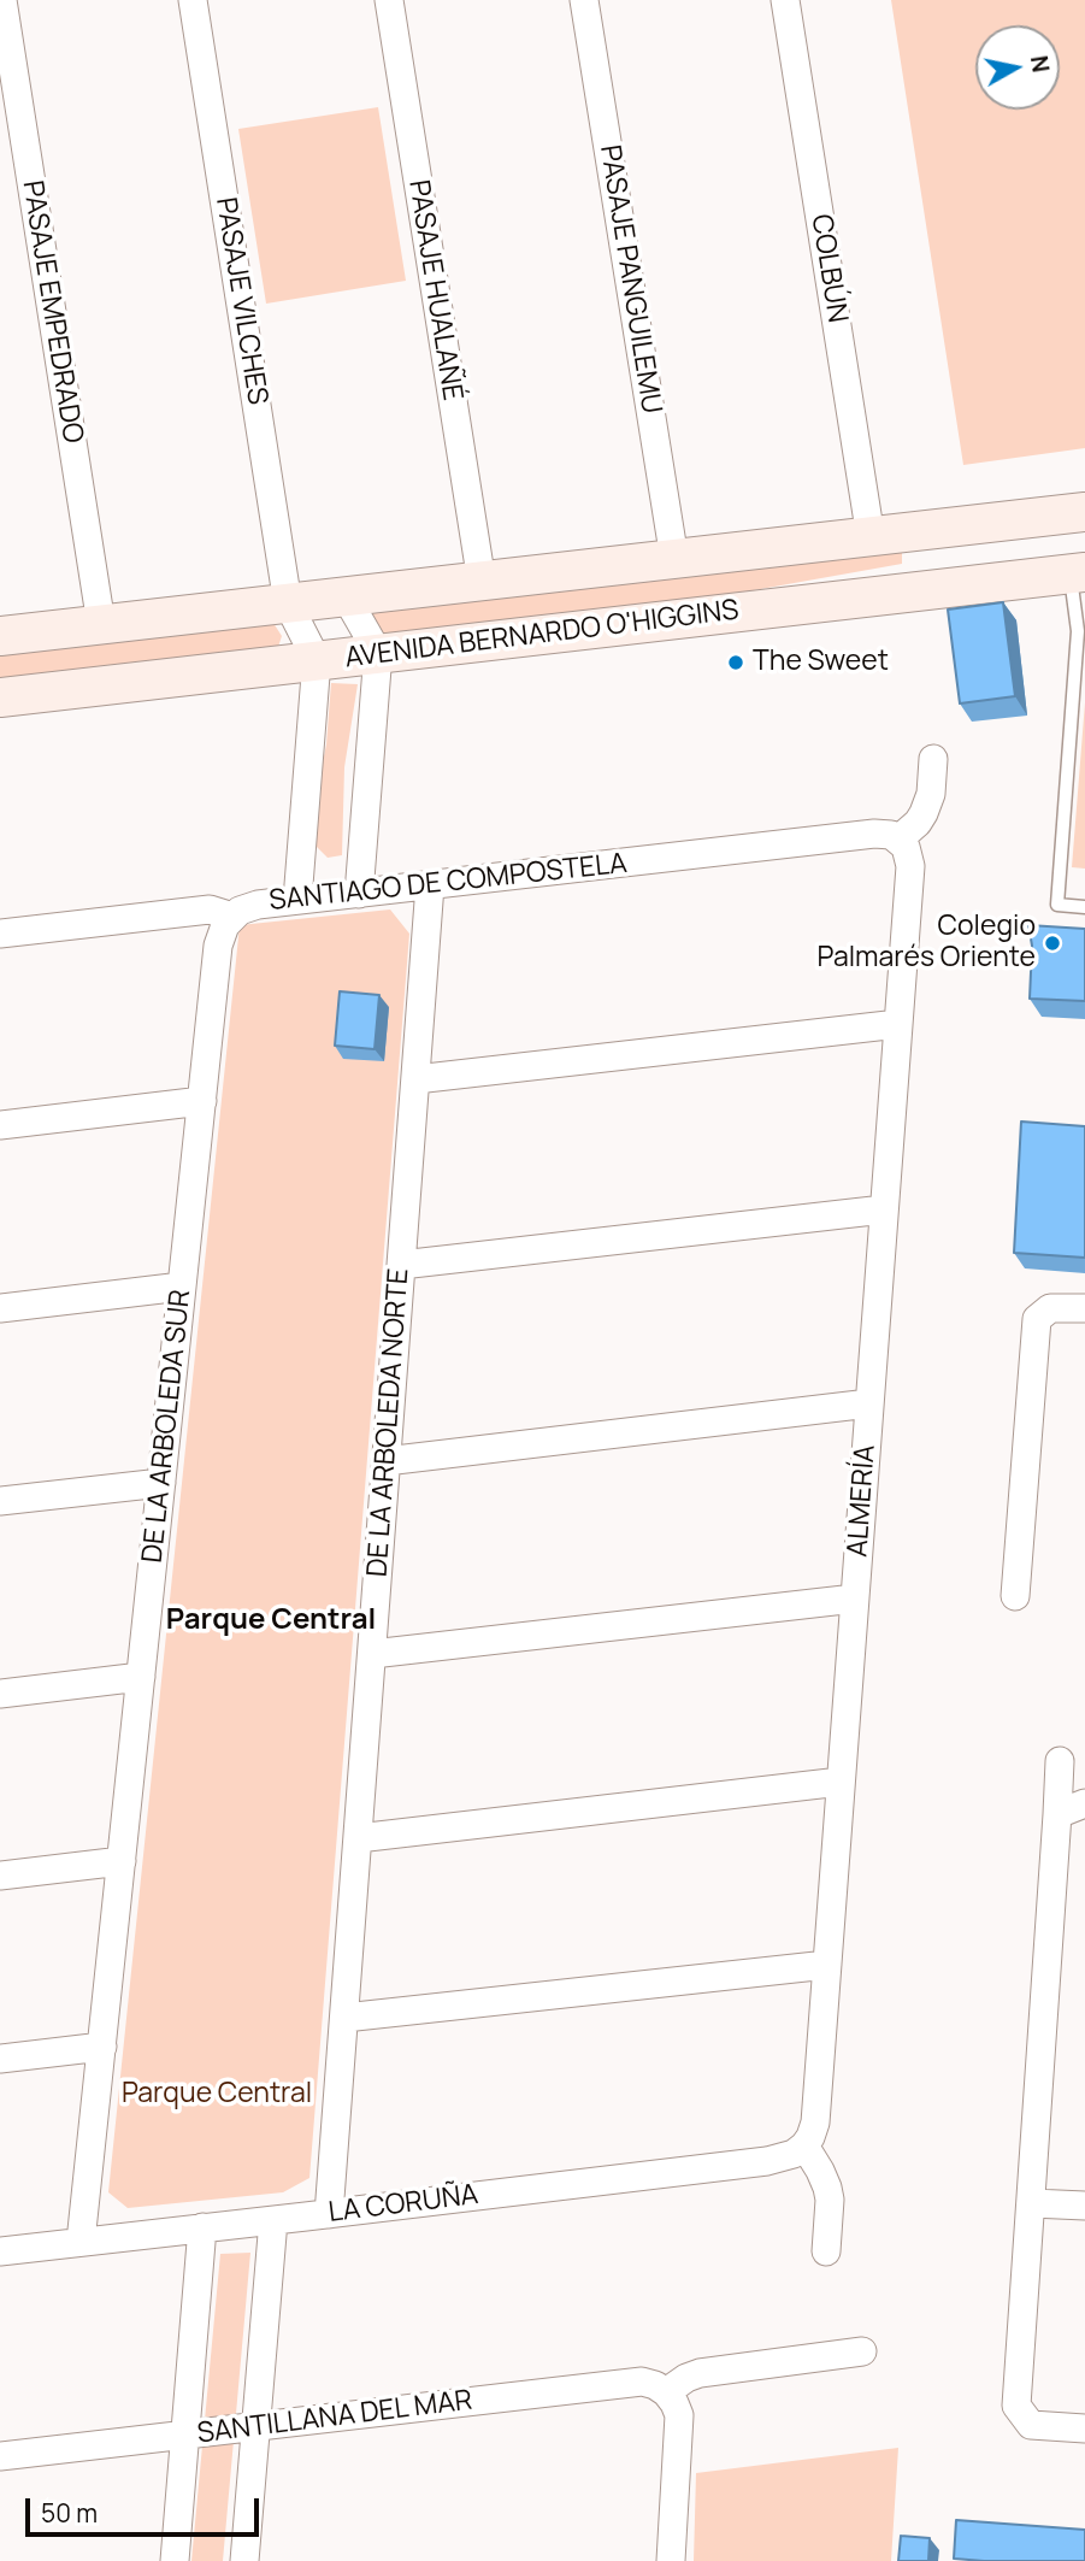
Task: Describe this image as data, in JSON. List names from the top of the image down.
{
  "streets": {
    "main road": ["AVENIDA BERNARDO O'HIGGINS"],
    "street": [
      "COLBÚN",
      "PASAJE PANGUILEMU",
      "PASAJE HUALAÑÉ",
      "PASAJE VILCHES",
      "PASAJE EMPEDRADO",
      "SANTIAGO DE COMPOSTELA",
      "DE LA ARBOLEDA NORTE",
      "DE LA ARBOLEDA SUR",
      "ALMERÍA",
      "LA CORUÑA",
      "SANTILLANA DEL MAR"
    ]
  },
  "crossings": [
    ["SANTIAGO DE COMPOSTELA", "DE LA ARBOLEDA NORTE"],
    ["SANTIAGO DE COMPOSTELA", "DE LA ARBOLEDA SUR"],
    ["SANTIAGO DE COMPOSTELA", "ALMERÍA"],
    ["DE LA ARBOLEDA NORTE", "LA CORUÑA"],
    ["DE LA ARBOLEDA SUR", "LA CORUÑA"],
    ["ALMERÍA", "LA CORUÑA"]
  ],
  "districts": ["Parque Central"],
  "parks": ["Parque Central"],
  "places": ["The Sweet", "Colegio Palmarés Oriente"],
  "scale_bar": "50 m",
  "north": "right"
}
